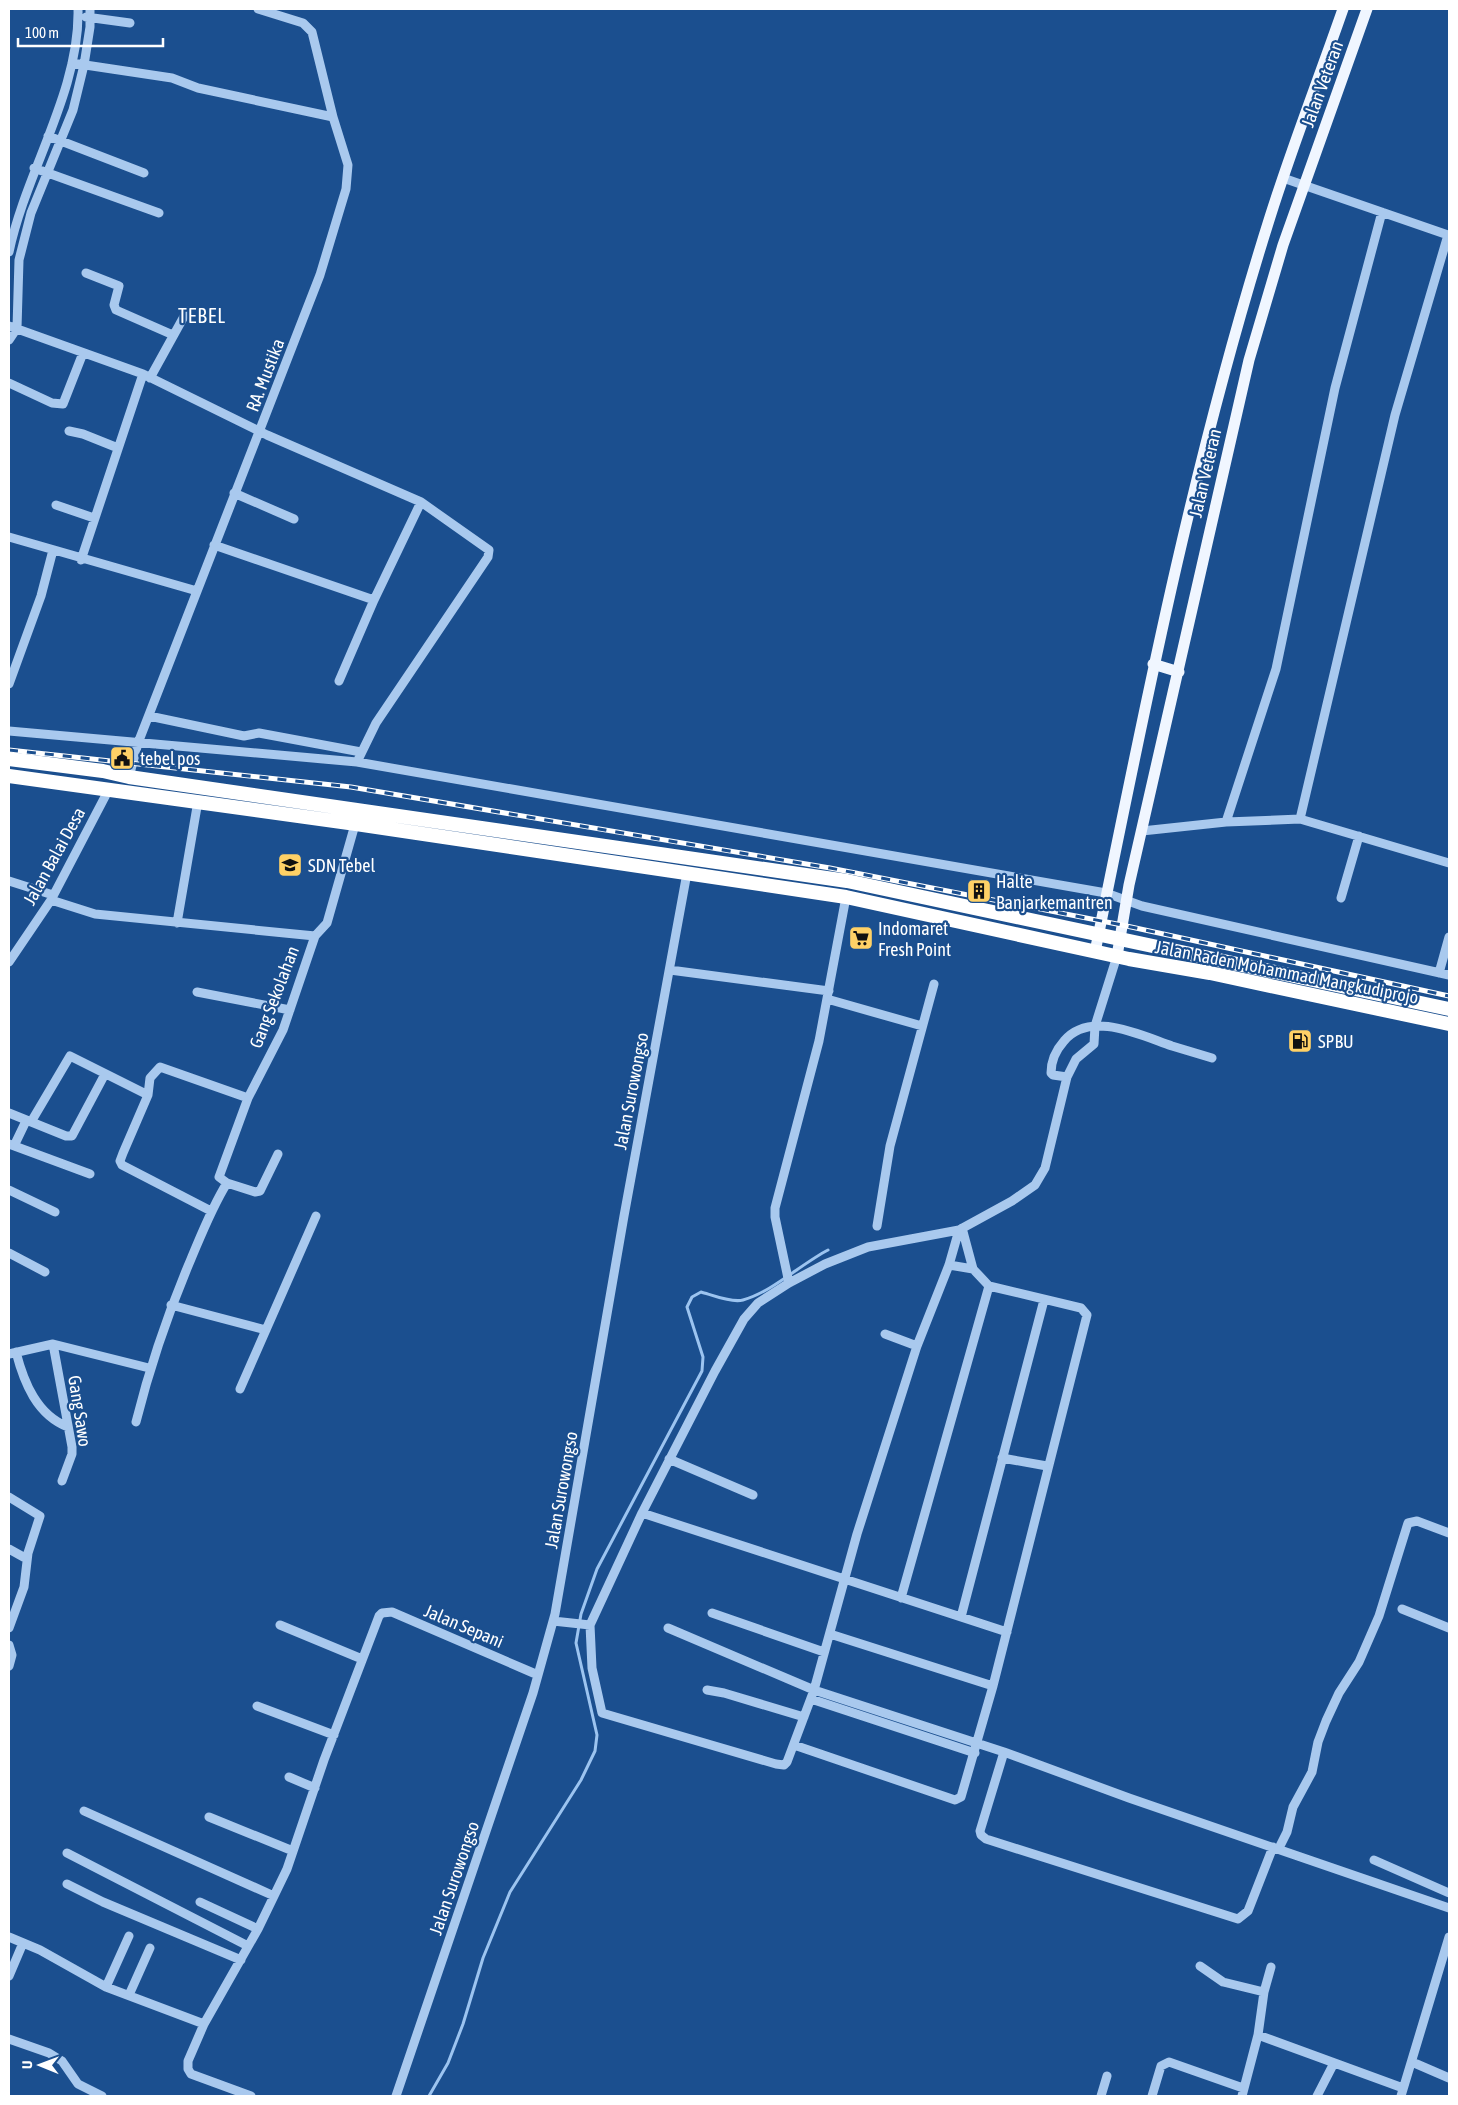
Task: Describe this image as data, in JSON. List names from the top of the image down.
{
  "streets": {
    "highway": ["Jalan Raden Mohammad Mangkudiprojo"],
    "main road": ["Jalan Veteran"],
    "street": [
      "RA. Mustika",
      "Jalan Balai Desa",
      "Gang Sekolahan",
      "Jalan Surowongso",
      "Gang Sawo",
      "Jalan Sepani"
    ]
  },
  "crossings": [
    ["Jalan Veteran", "Jalan Raden Mohammad Mangkudiprojo"],
    ["RA. Mustika", "Jalan Raden Mohammad Mangkudiprojo"],
    ["Jalan Balai Desa", "Jalan Raden Mohammad Mangkudiprojo"],
    ["Jalan Raden Mohammad Mangkudiprojo", "Gang Sekolahan"],
    ["Jalan Raden Mohammad Mangkudiprojo", "Jalan Surowongso"],
    ["Jalan Surowongso", "Jalan Sepani"]
  ],
  "districts": ["TEBEL"],
  "places": {
    "public building": ["tebel pos"],
    "school or university": ["SDN Tebel"],
    "building": ["Halte Banjarkemantren"],
    "supermarket": ["Indomaret Fresh Point"],
    "fuel station": ["SPBU"]
  },
  "scale_bar": "100 m",
  "north": "left"
}
